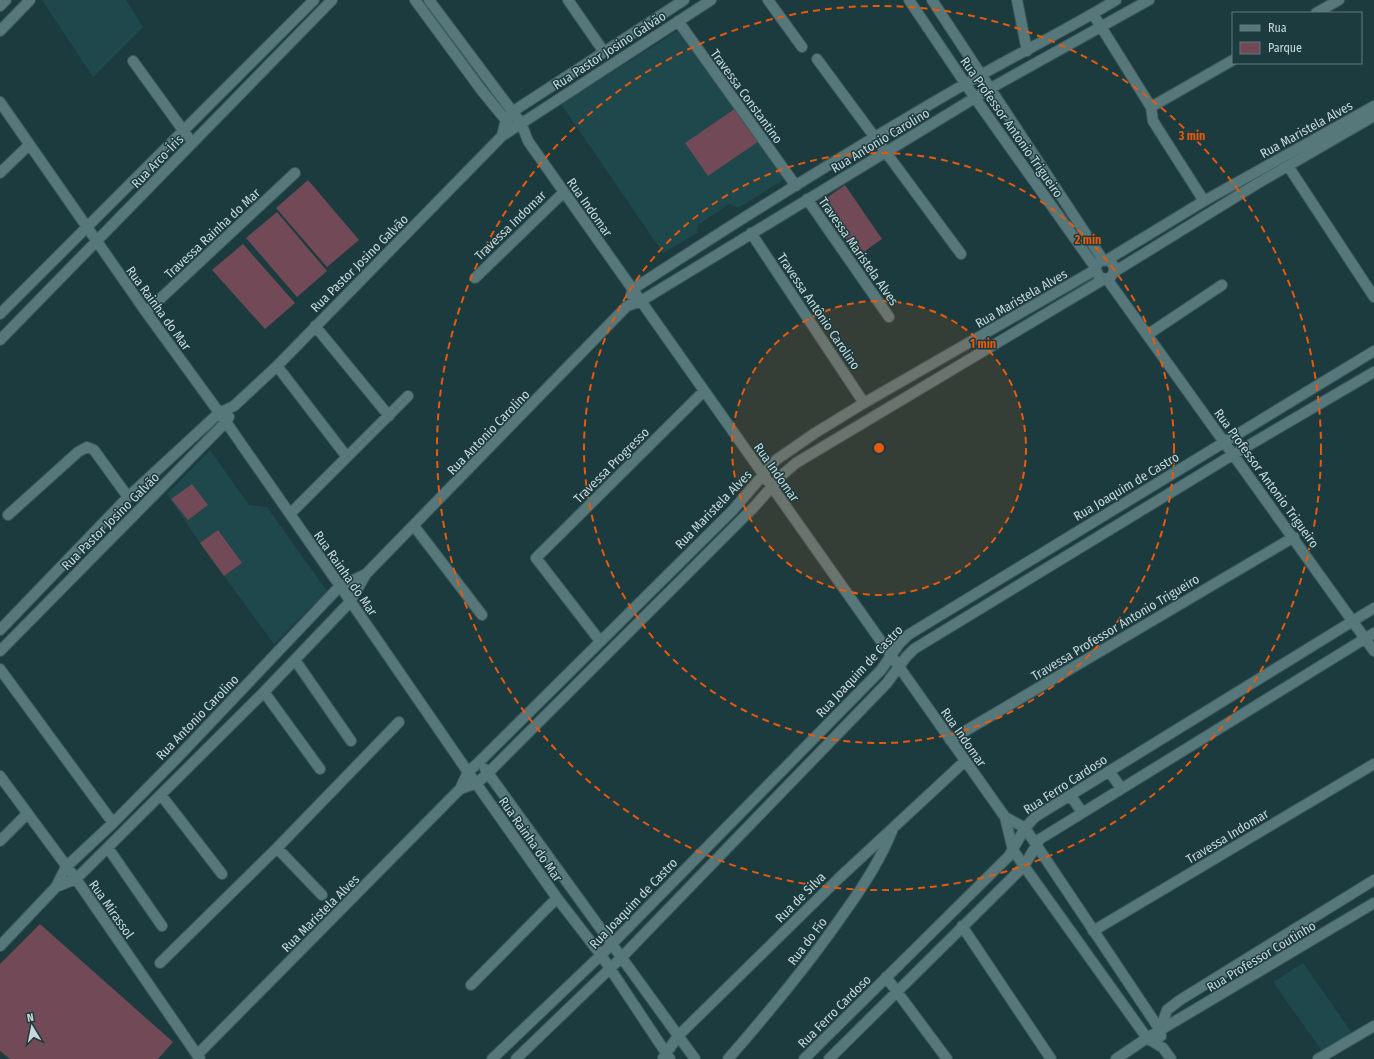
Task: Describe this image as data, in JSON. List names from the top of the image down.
{
  "streets": {
    "street": [
      "Rua Pastor Josino Galvão",
      "Travessa Constantino",
      "Rua Professor Antonio Trigueiro",
      "Rua Maristela Alves",
      "Rua Antonio Carolino",
      "Rua Arco-Íris",
      "Rua Indomar",
      "Travessa Indomar",
      "Travessa Rainha do Mar",
      "Travessa Maristela Alves",
      "Rua Rainha do Mar",
      "Travessa Antônio Carolino",
      "Travessa Progresso",
      "Rua Joaquim de Castro",
      "Travessa Professor Antonio Trigueiro",
      "Rua Ferro Cardoso",
      "Rua de Silva",
      "Rua Mirassol",
      "Rua do Fio",
      "Rua Professor Coutinho"
    ]
  },
  "crossings": [
    ["Rua Pastor Josino Galvão", "Travessa Constantino"],
    ["Rua Pastor Josino Galvão", "Rua Indomar"],
    ["Rua Pastor Josino Galvão", "Rua Rainha do Mar"],
    ["Travessa Constantino", "Rua Antonio Carolino"],
    ["Rua Professor Antonio Trigueiro", "Rua Maristela Alves"],
    ["Rua Professor Antonio Trigueiro", "Rua Antonio Carolino"],
    ["Rua Professor Antonio Trigueiro", "Rua Joaquim de Castro"],
    ["Rua Professor Antonio Trigueiro", "Travessa Professor Antonio Trigueiro"],
    ["Rua Professor Antonio Trigueiro", "Rua Ferro Cardoso"],
    ["Rua Maristela Alves", "Rua Indomar"],
    ["Rua Maristela Alves", "Rua Rainha do Mar"],
    ["Rua Maristela Alves", "Travessa Antônio Carolino"],
    ["Rua Maristela Alves", "Travessa Progresso"],
    ["Rua Maristela Alves", "Rua Mirassol"],
    ["Rua Antonio Carolino", "Rua Indomar"],
    ["Rua Antonio Carolino", "Travessa Maristela Alves"],
    ["Rua Antonio Carolino", "Rua Rainha do Mar"],
    ["Rua Antonio Carolino", "Travessa Antônio Carolino"],
    ["Rua Antonio Carolino", "Rua Mirassol"],
    ["Rua Arco-Íris", "Rua Rainha do Mar"],
    ["Rua Indomar", "Travessa Indomar"],
    ["Rua Indomar", "Travessa Progresso"],
    ["Rua Indomar", "Rua Joaquim de Castro"],
    ["Rua Indomar", "Travessa Professor Antonio Trigueiro"],
    ["Rua Indomar", "Rua Ferro Cardoso"],
    ["Rua Indomar", "Rua de Silva"],
    ["Rua Indomar", "Rua Professor Coutinho"],
    ["Travessa Rainha do Mar", "Rua Rainha do Mar"],
    ["Rua Rainha do Mar", "Rua Joaquim de Castro"],
    ["Rua Rainha do Mar", "Rua de Silva"],
    ["Rua de Silva", "Rua do Fio"]
  ],
  "legend": ["Rua", "Parque"],
  "north": "top",
  "rings": ["3 min", "2 min", "1 min"]
}
